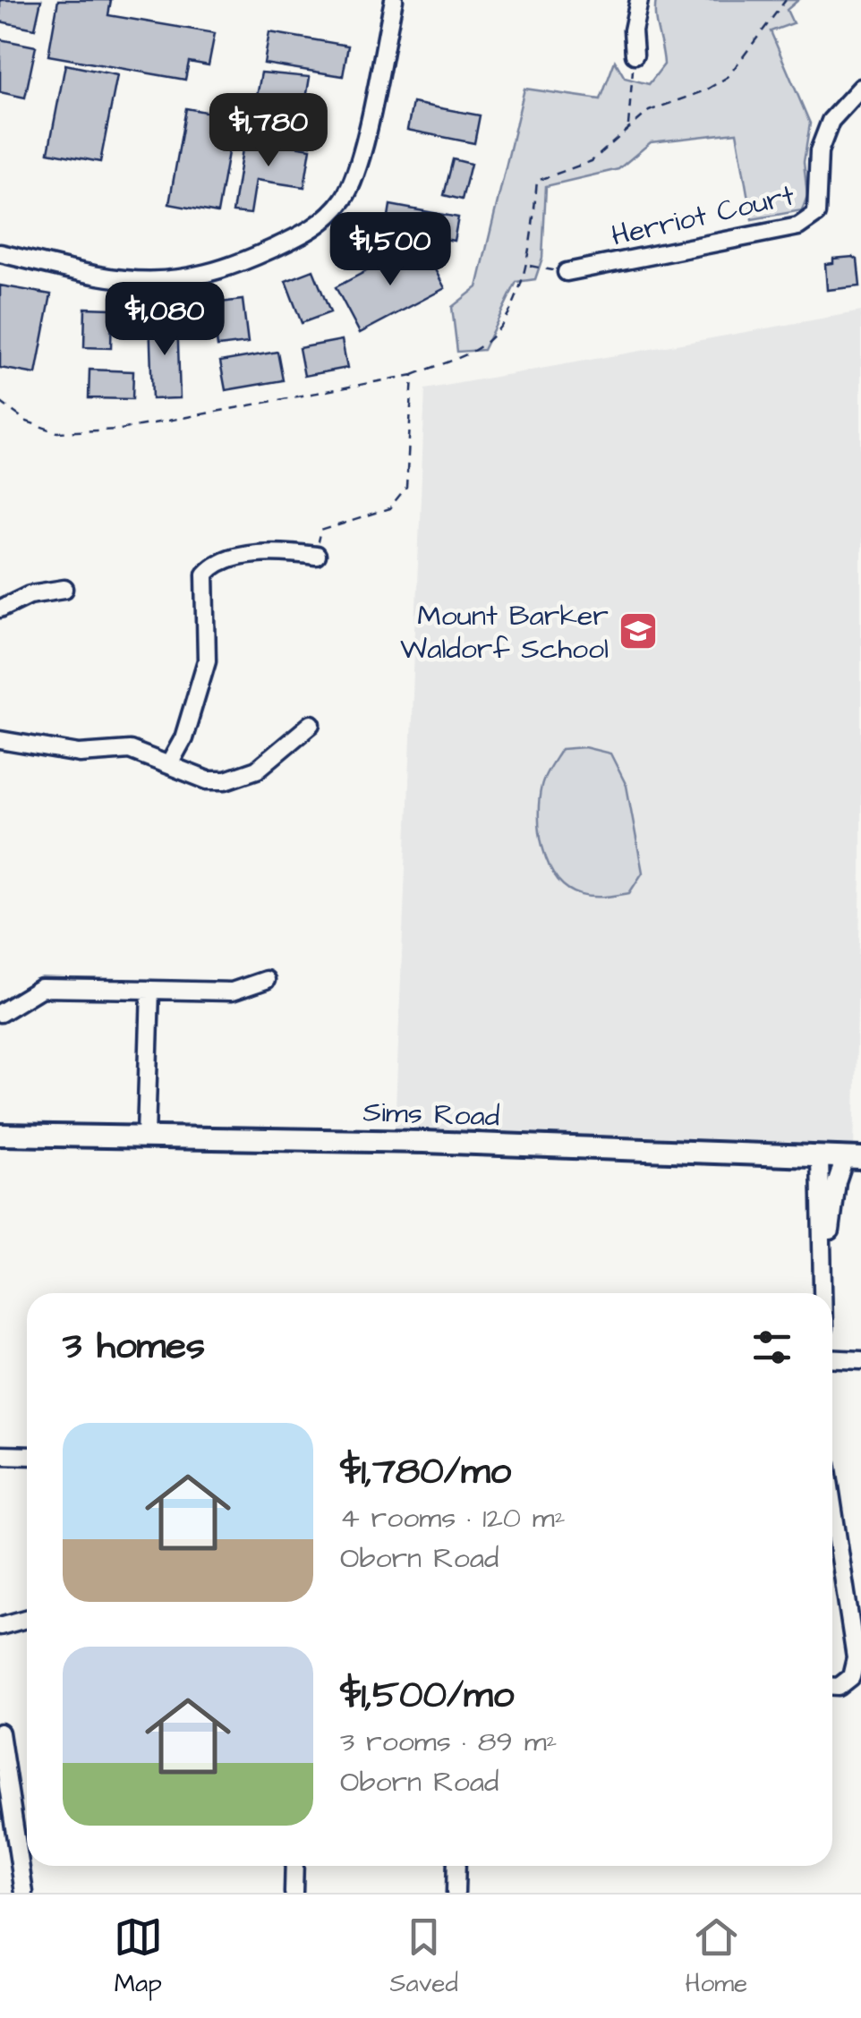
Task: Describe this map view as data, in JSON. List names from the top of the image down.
{
  "streets": {
    "street": ["Herriot Court", "Sims Road"]
  },
  "places": {
    "school or university": ["Mount Barker Waldorf School"]
  },
  "page": {
    "price": ["$1,780", "$1,500", "$1,080"],
    "heading": "3 homes",
    "list": [
      {
        "name": "$1,780/mo",
        "note": "4 rooms · 120 m² · Oborn Road"
      },
      {
        "name": "$1,500/mo",
        "note": "3 rooms · 89 m² · Oborn Road"
      }
    ],
    "tabs": ["Map", "Saved", "Home"]
  }
}
